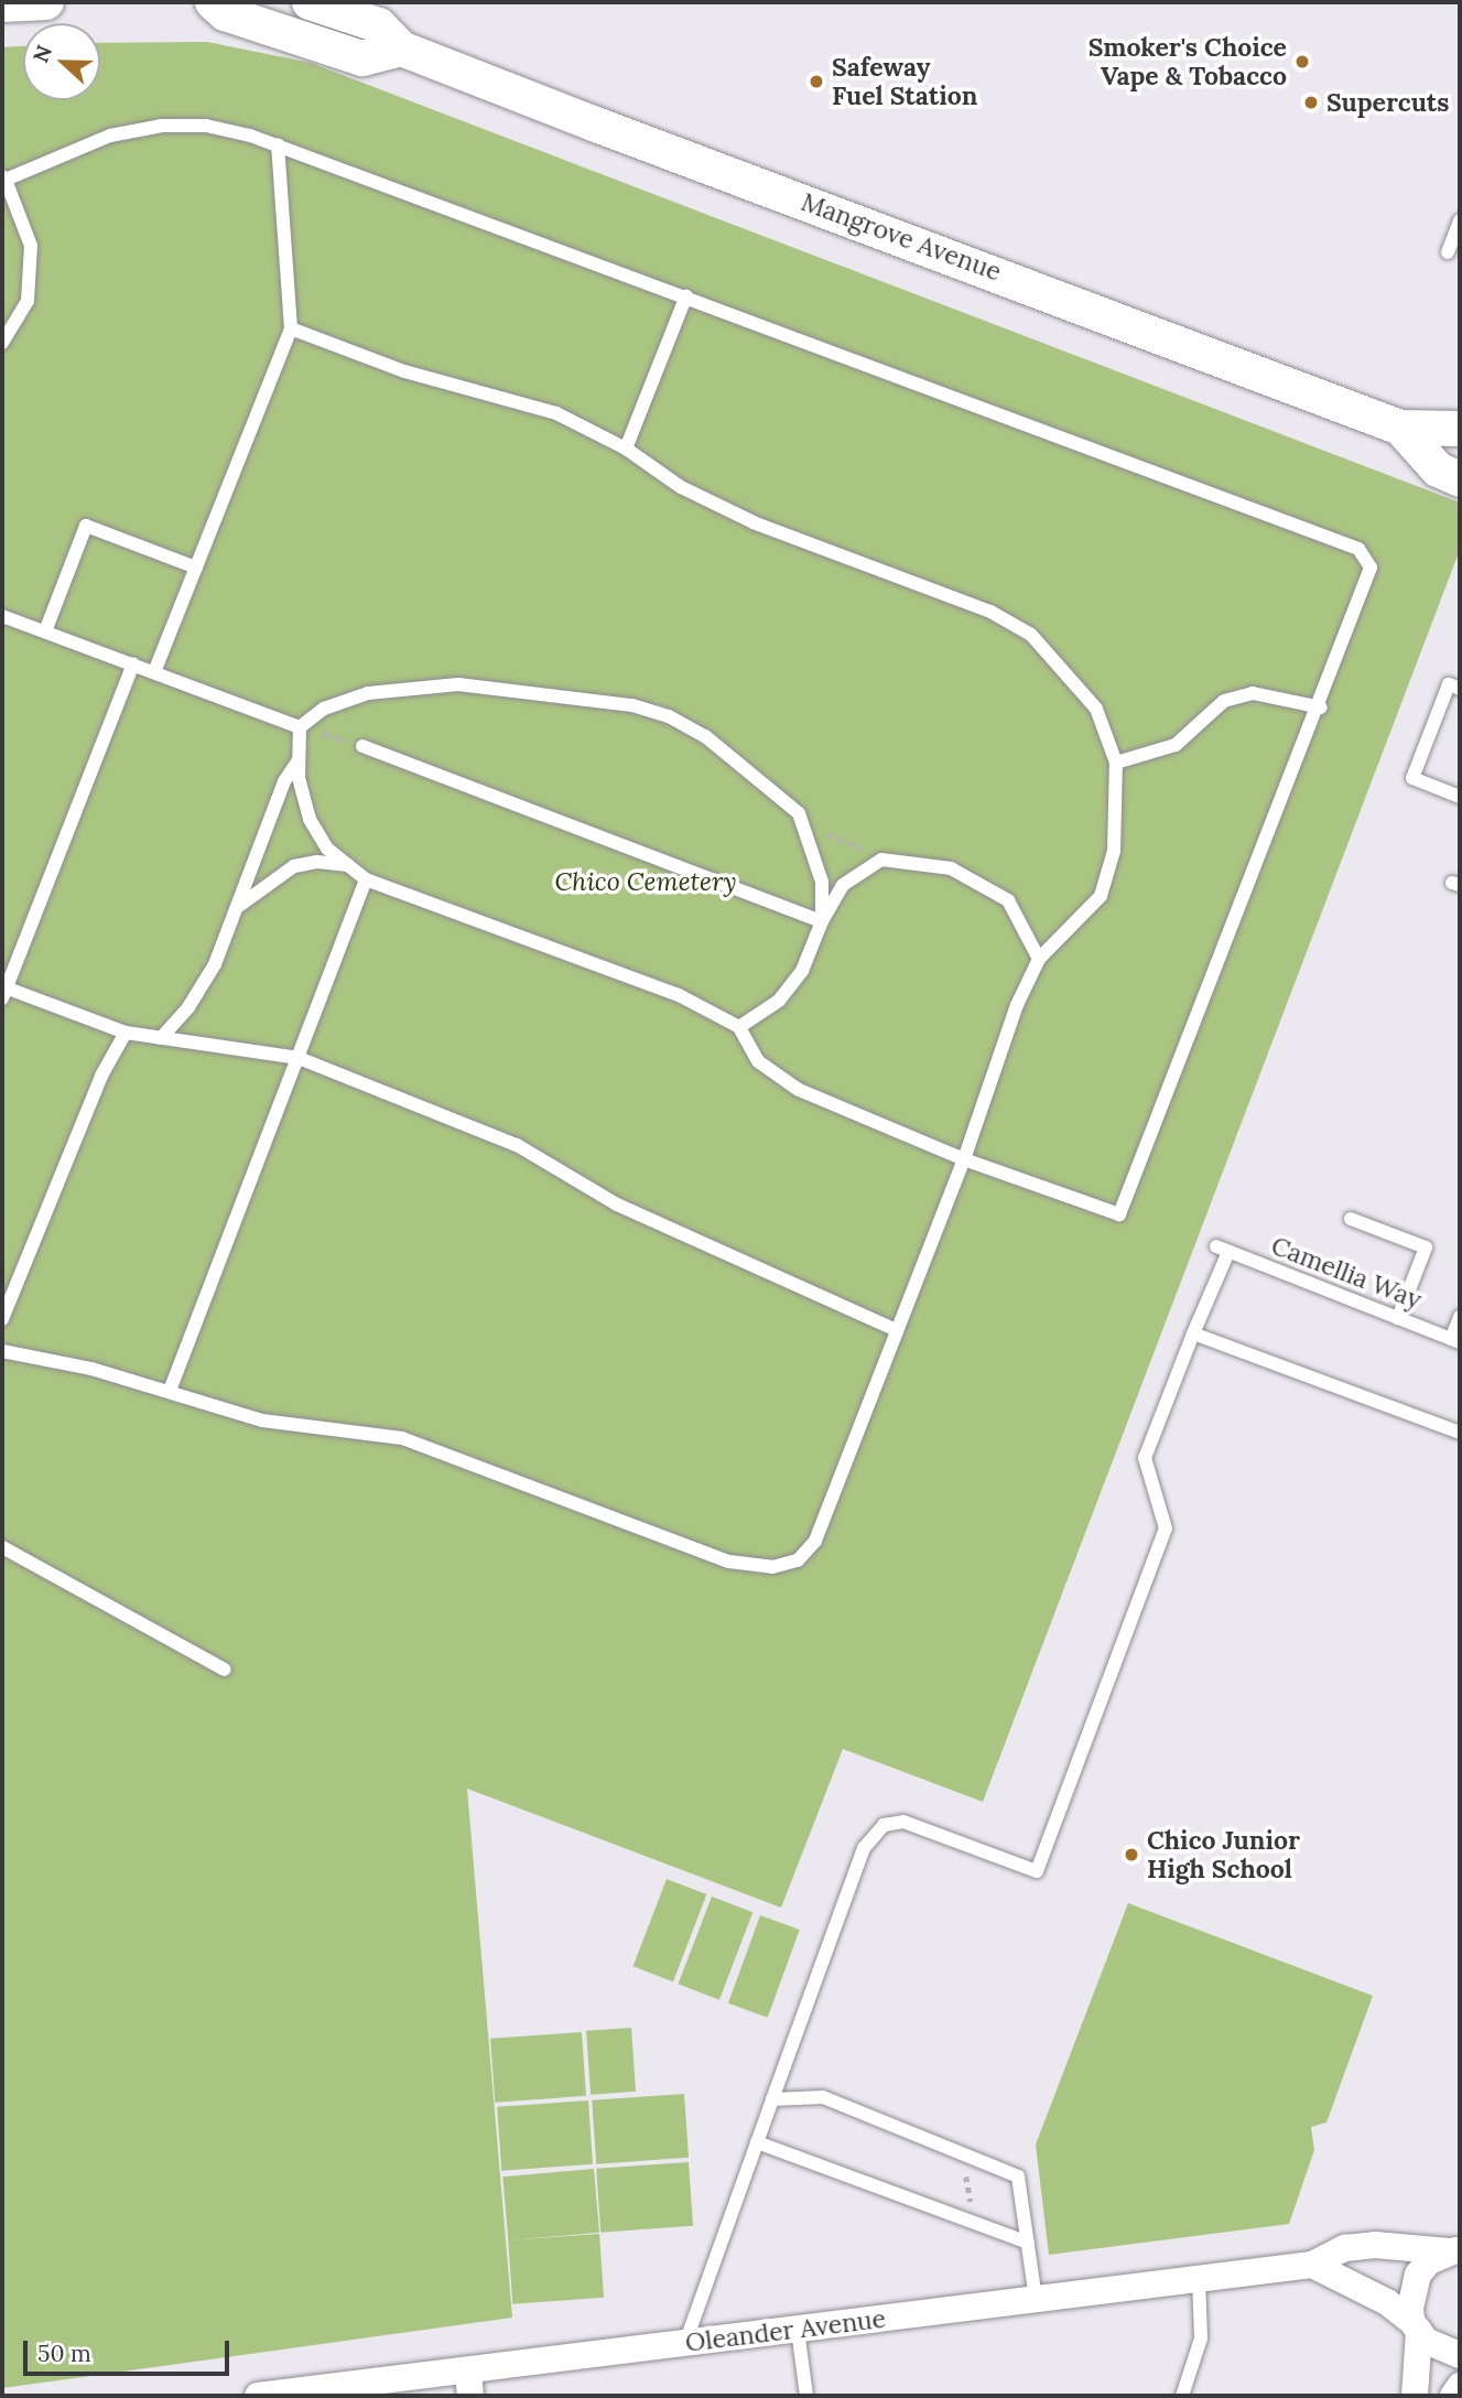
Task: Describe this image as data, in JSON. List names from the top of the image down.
{
  "streets": {
    "street": ["Mangrove Avenue", "Oleander Avenue"],
    "lane": ["Camellia Way"]
  },
  "parks": ["Chico Cemetery"],
  "places": [
    "Smoker's Choice Vape & Tobacco",
    "Safeway Fuel Station",
    "Supercuts",
    "Chico Junior High School"
  ],
  "scale_bar": "50 m",
  "north": "left"
}
